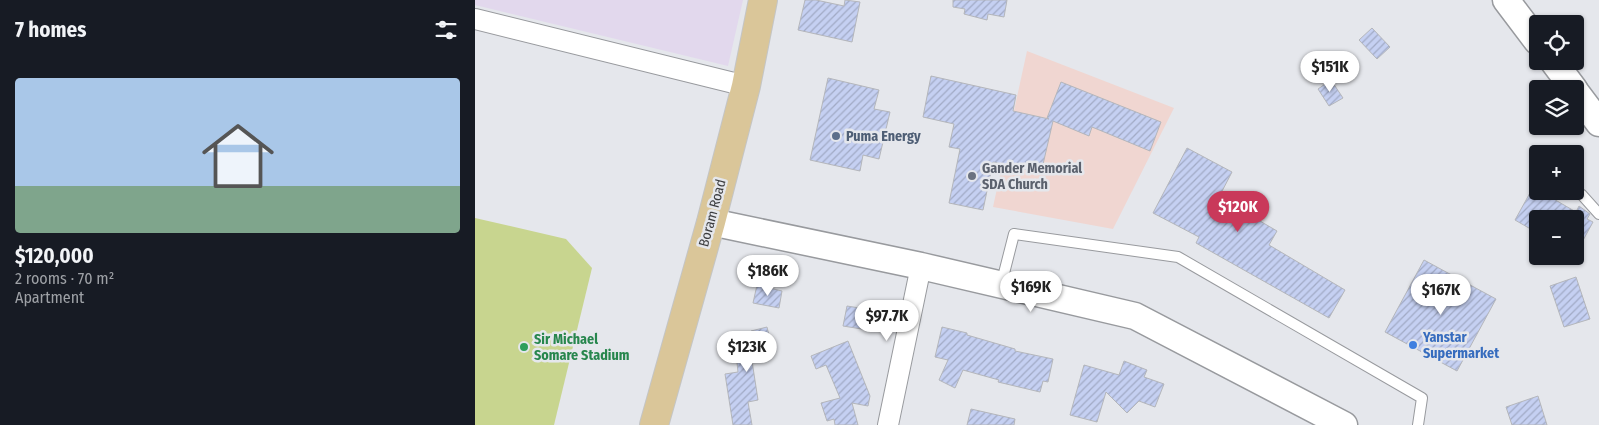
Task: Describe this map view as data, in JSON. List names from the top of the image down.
{
  "streets": {
    "main road": ["Boram Road"]
  },
  "places": [
    "Puma Energy",
    "Gander Memorial SDA Church",
    "Yanstar Supermarket",
    "Sir Michael Somare Stadium"
  ],
  "page": {
    "heading": "7 homes",
    "map_buttons": ["+", "−"],
    "price": [
      "$151K",
      "$120K",
      "$186K",
      "$169K",
      "$167K",
      "$97.7K",
      "$123K"
    ],
    "list": [
      {
        "name": "$120,000",
        "note": "2 rooms · 70 m² · Apartment"
      }
    ]
  }
}
